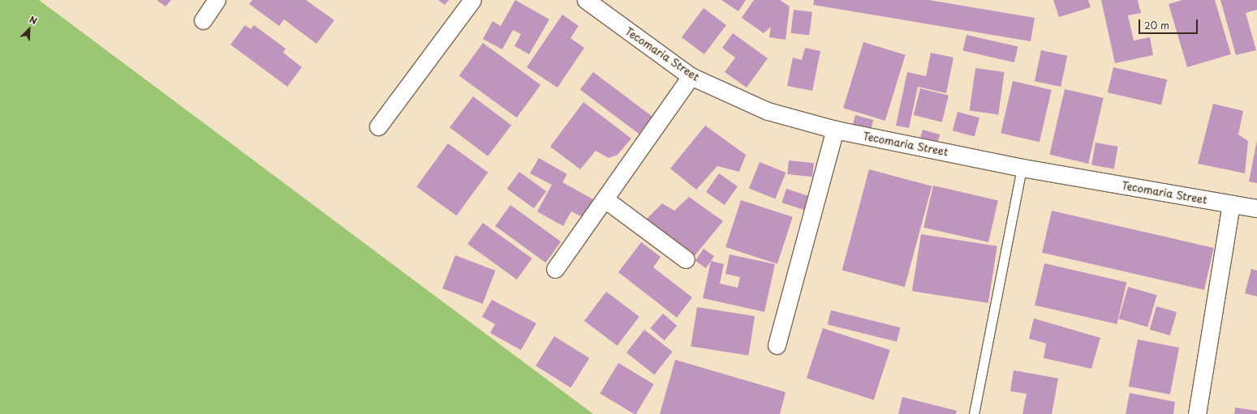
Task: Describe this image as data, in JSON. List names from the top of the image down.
{
  "streets": {
    "street": ["Tecomaria Street"]
  },
  "scale_bar": "20 m",
  "north": "top right"
}
